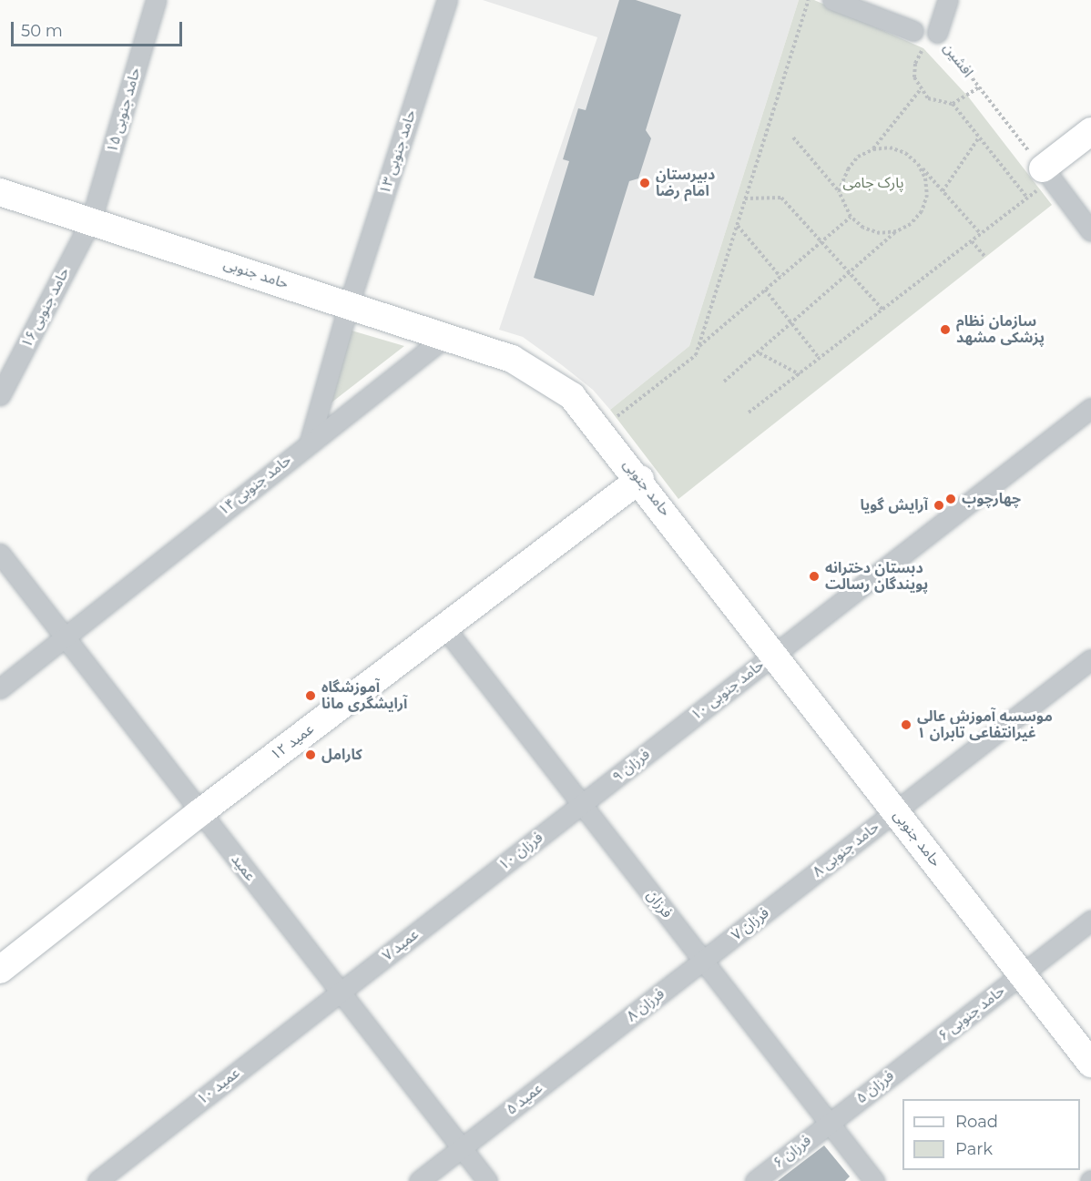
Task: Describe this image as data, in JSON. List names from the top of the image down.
{
  "streets": {
    "street": [
      "حامد جنوبی ۱۵",
      "حامد جنوبی ۱۳",
      "حامد جنوبی",
      "حامد جنوبی ۱۶",
      "حامد جنوبی ۱۴",
      "حامد جنوبی ۱۰",
      "عمید ۱۲",
      "فرزان ۹",
      "حامد جنوبی ۸",
      "فرزان ۱۰",
      "عمید",
      "فرزان",
      "فرزان ۷",
      "عمید ۷",
      "فرزان ۸",
      "حامد جنوبی ۶",
      "عمید ۱۰",
      "فرزان ۵",
      "عمید ۵",
      "فرزان ۶"
    ],
    "path": ["افشین"]
  },
  "crossings": [
    ["حامد جنوبی ۱۵", "حامد جنوبی"],
    ["حامد جنوبی ۱۵", "حامد جنوبی ۱۶"],
    ["حامد جنوبی ۱۳", "حامد جنوبی"],
    ["حامد جنوبی ۱۳", "حامد جنوبی ۱۴"],
    ["حامد جنوبی", "حامد جنوبی ۱۶"],
    ["حامد جنوبی", "حامد جنوبی ۱۴"],
    ["حامد جنوبی", "حامد جنوبی ۱۰"],
    ["حامد جنوبی", "عمید ۱۲"],
    ["حامد جنوبی", "حامد جنوبی ۸"],
    ["حامد جنوبی", "حامد جنوبی ۶"],
    ["حامد جنوبی ۱۴", "عمید"],
    ["حامد جنوبی ۱۰", "فرزان ۹"],
    ["عمید ۱۲", "عمید"],
    ["عمید ۱۲", "فرزان"],
    ["فرزان ۹", "فرزان ۱۰"],
    ["فرزان ۹", "فرزان"],
    ["حامد جنوبی ۸", "فرزان ۷"],
    ["فرزان ۱۰", "فرزان"],
    ["فرزان ۱۰", "عمید ۷"],
    ["عمید", "عمید ۷"],
    ["عمید", "عمید ۱۰"],
    ["عمید", "عمید ۵"],
    ["فرزان", "فرزان ۷"],
    ["فرزان", "فرزان ۸"],
    ["فرزان", "فرزان ۵"],
    ["فرزان", "فرزان ۶"],
    ["فرزان ۷", "فرزان ۸"],
    ["عمید ۷", "عمید ۱۰"],
    ["فرزان ۸", "عمید ۵"],
    ["حامد جنوبی ۶", "فرزان ۵"],
    ["فرزان ۵", "فرزان ۶"]
  ],
  "parks": ["پارک جامی"],
  "places": [
    "دبیرستان امام رضا",
    "سازمان نظام پزشکی مشهد",
    "چهارچوب",
    "آرایش گویا",
    "دبستان دخترانه پویندگان رسالت",
    "آموزشگاه آرایشگری مانا",
    "موسسه آموزش عالی غیرانتفاعی تابران ۱",
    "کارامل"
  ],
  "legend": ["Road", "Park"],
  "scale_bar": "50 m"
}
